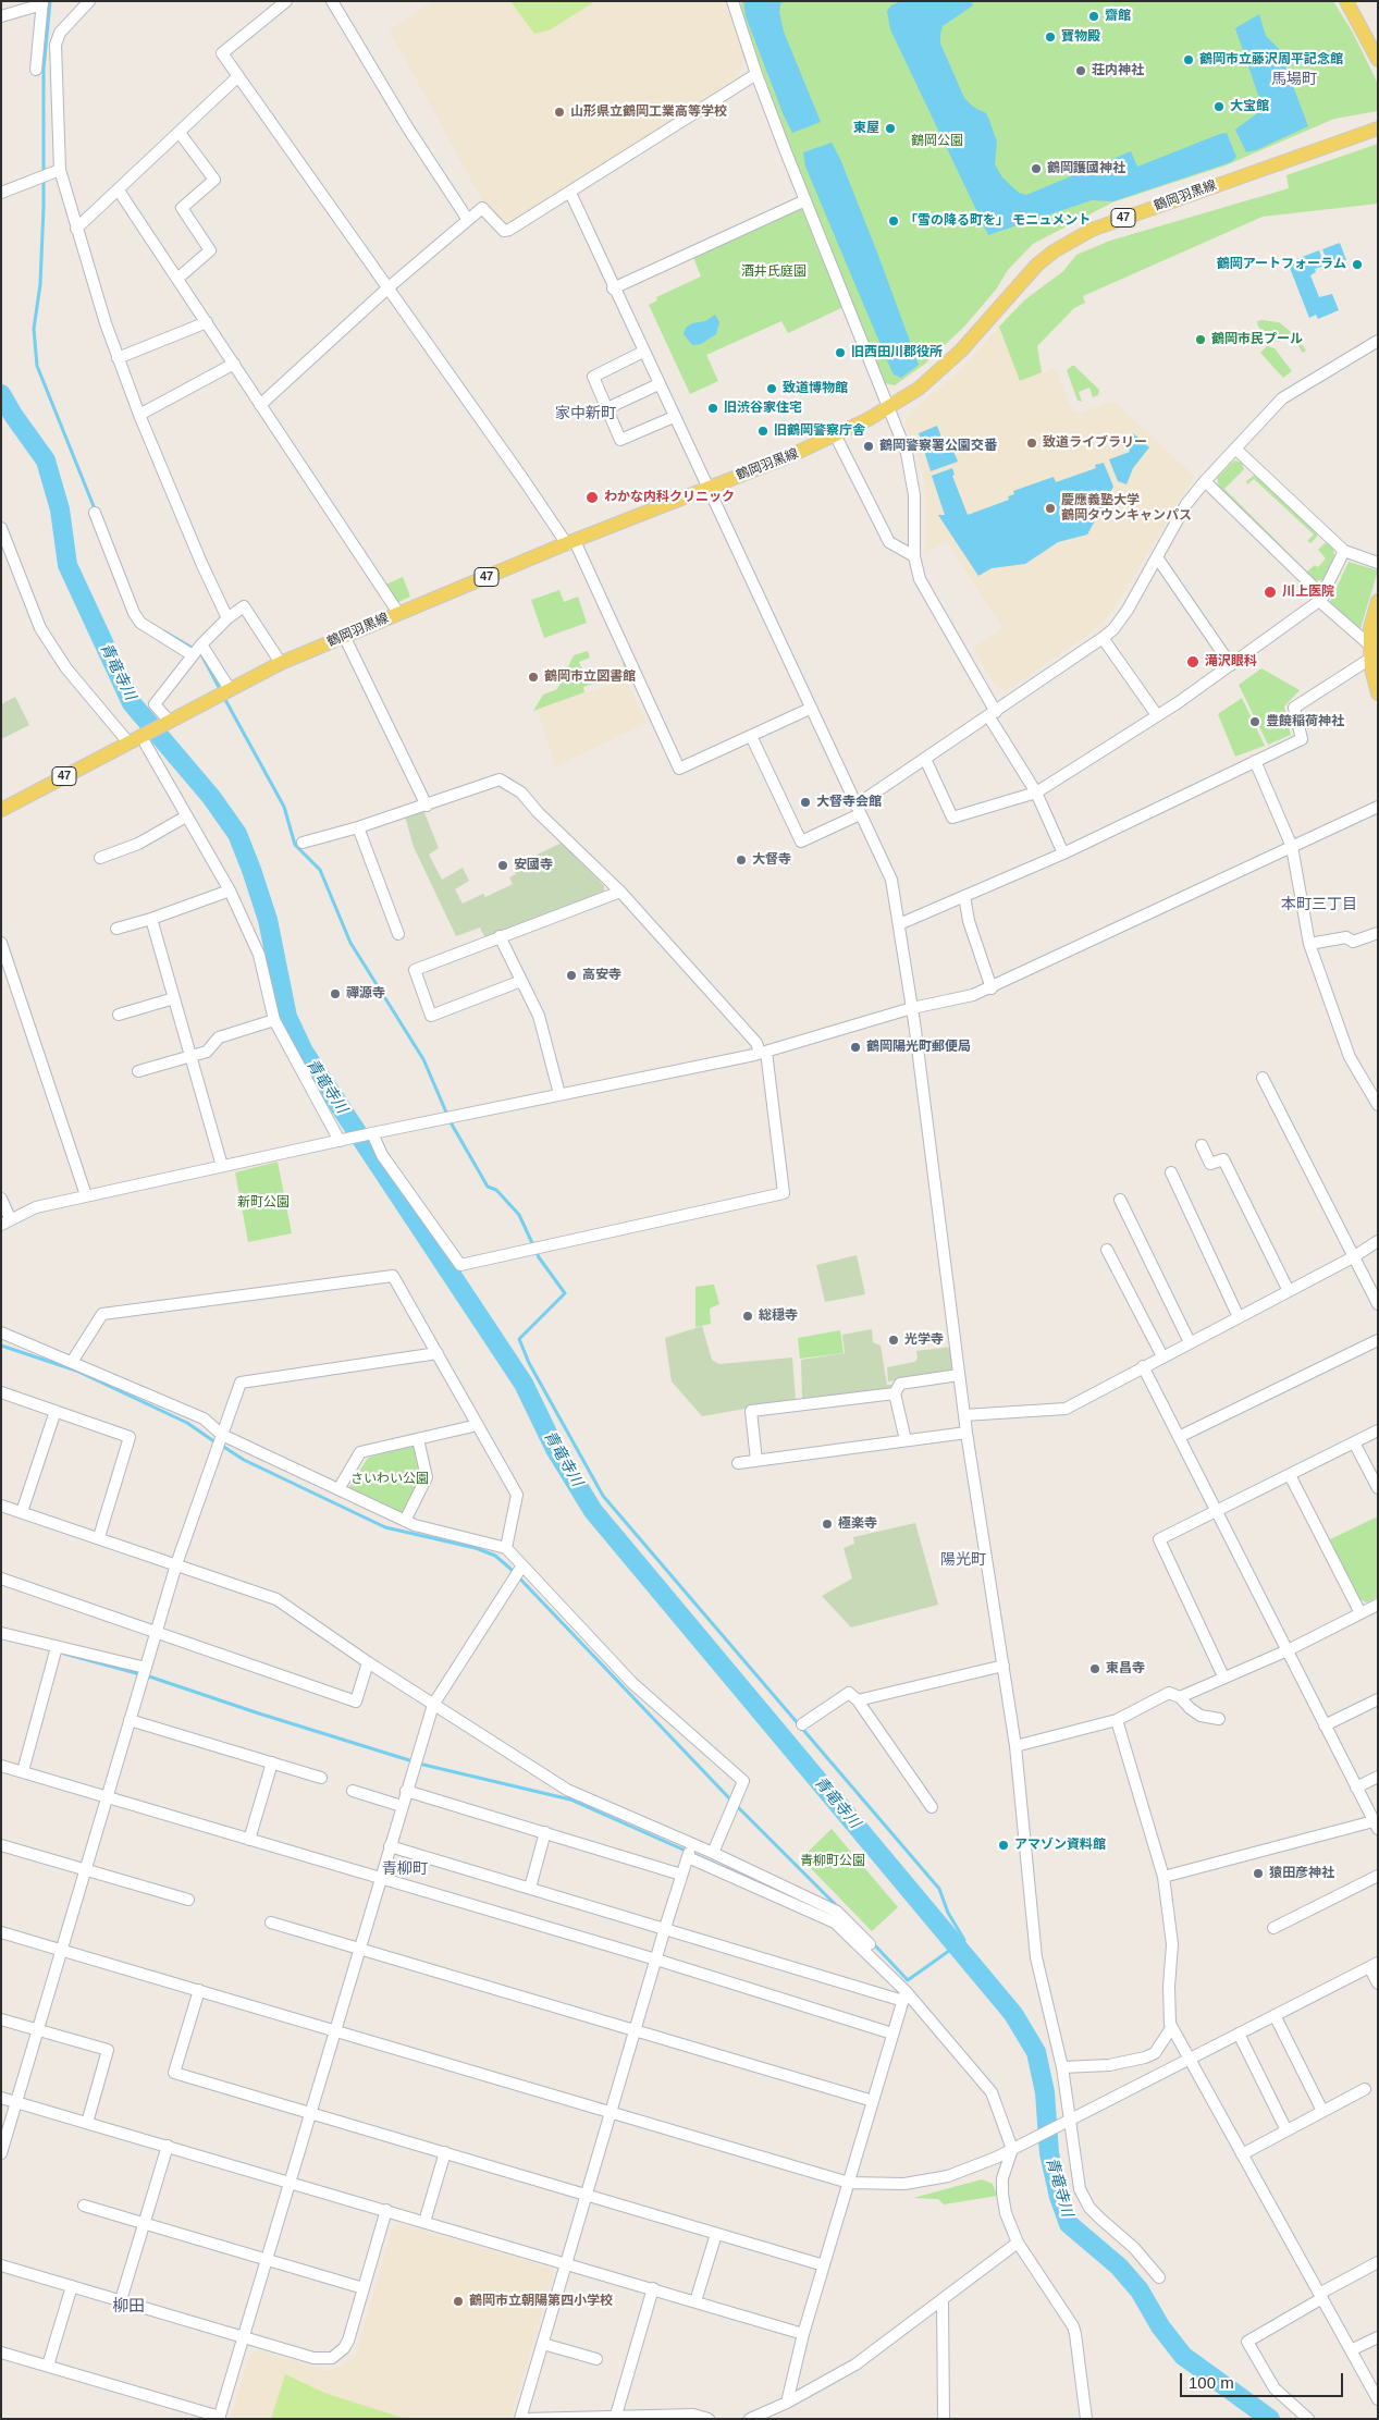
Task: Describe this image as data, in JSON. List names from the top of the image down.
{
  "streets": {
    "main road": ["鶴岡羽黒線", "47"]
  },
  "districts": [
    "馬場町",
    "家中新町",
    "本町三丁目",
    "陽光町",
    "青柳町",
    "柳田"
  ],
  "water": ["青竜寺川"],
  "parks": [
    "鶴岡公園",
    "酒井氏庭園",
    "新町公園",
    "さいわい公園",
    "青柳町公園"
  ],
  "places": [
    "齋館",
    "寶物殿",
    "鶴岡市立藤沢周平記念館",
    "荘内神社",
    "大宝館",
    "山形県立鶴岡工業高等学校",
    "東屋",
    "鶴岡護國神社",
    "「雪の降る町を」 モニュメント",
    "鶴岡アートフォーラム",
    "鶴岡市民プール",
    "旧西田川郡役所",
    "致道博物館",
    "旧渋谷家住宅",
    "旧鶴岡警察庁舎",
    "致道ライブラリー",
    "鶴岡警察署公園交番",
    "わかな内科クリニック",
    "慶應義塾大学 鶴岡タウンキャンパス",
    "川上医院",
    "滝沢眼科",
    "鶴岡市立図書館",
    "豊饒稲荷神社",
    "大督寺会館",
    "大督寺",
    "安國寺",
    "高安寺",
    "禪源寺",
    "鶴岡陽光町郵便局",
    "総穏寺",
    "光学寺",
    "極楽寺",
    "東昌寺",
    "アマゾン資料館",
    "猿田彦神社",
    "鶴岡市立朝陽第四小学校"
  ],
  "scale_bar": "100 m"
}
